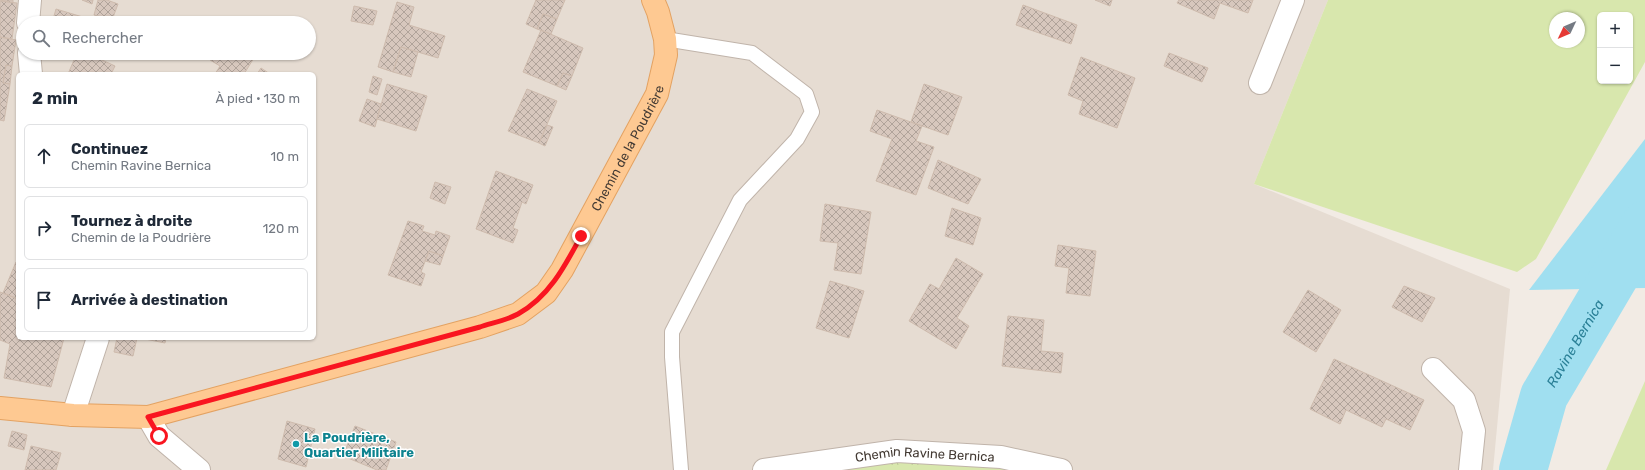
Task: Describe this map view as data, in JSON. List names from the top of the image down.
{
  "streets": {
    "main road": ["Chemin de la Poudrière"],
    "street": ["Chemin Ravine Bernica"]
  },
  "water": ["Ravine Bernica"],
  "places": ["La Poudrière, Quartier Militaire"],
  "north": "bottom left",
  "page": {
    "map_buttons": ["+", "−"],
    "search": "Rechercher",
    "heading": ["2 min", "À pied · 130 m"],
    "list": [
      ["Continuez", "Chemin Ravine Bernica", "10 m"],
      ["Tournez à droite", "Chemin de la Poudrière", "120 m"],
      "Arrivée à destination"
    ]
  }
}
